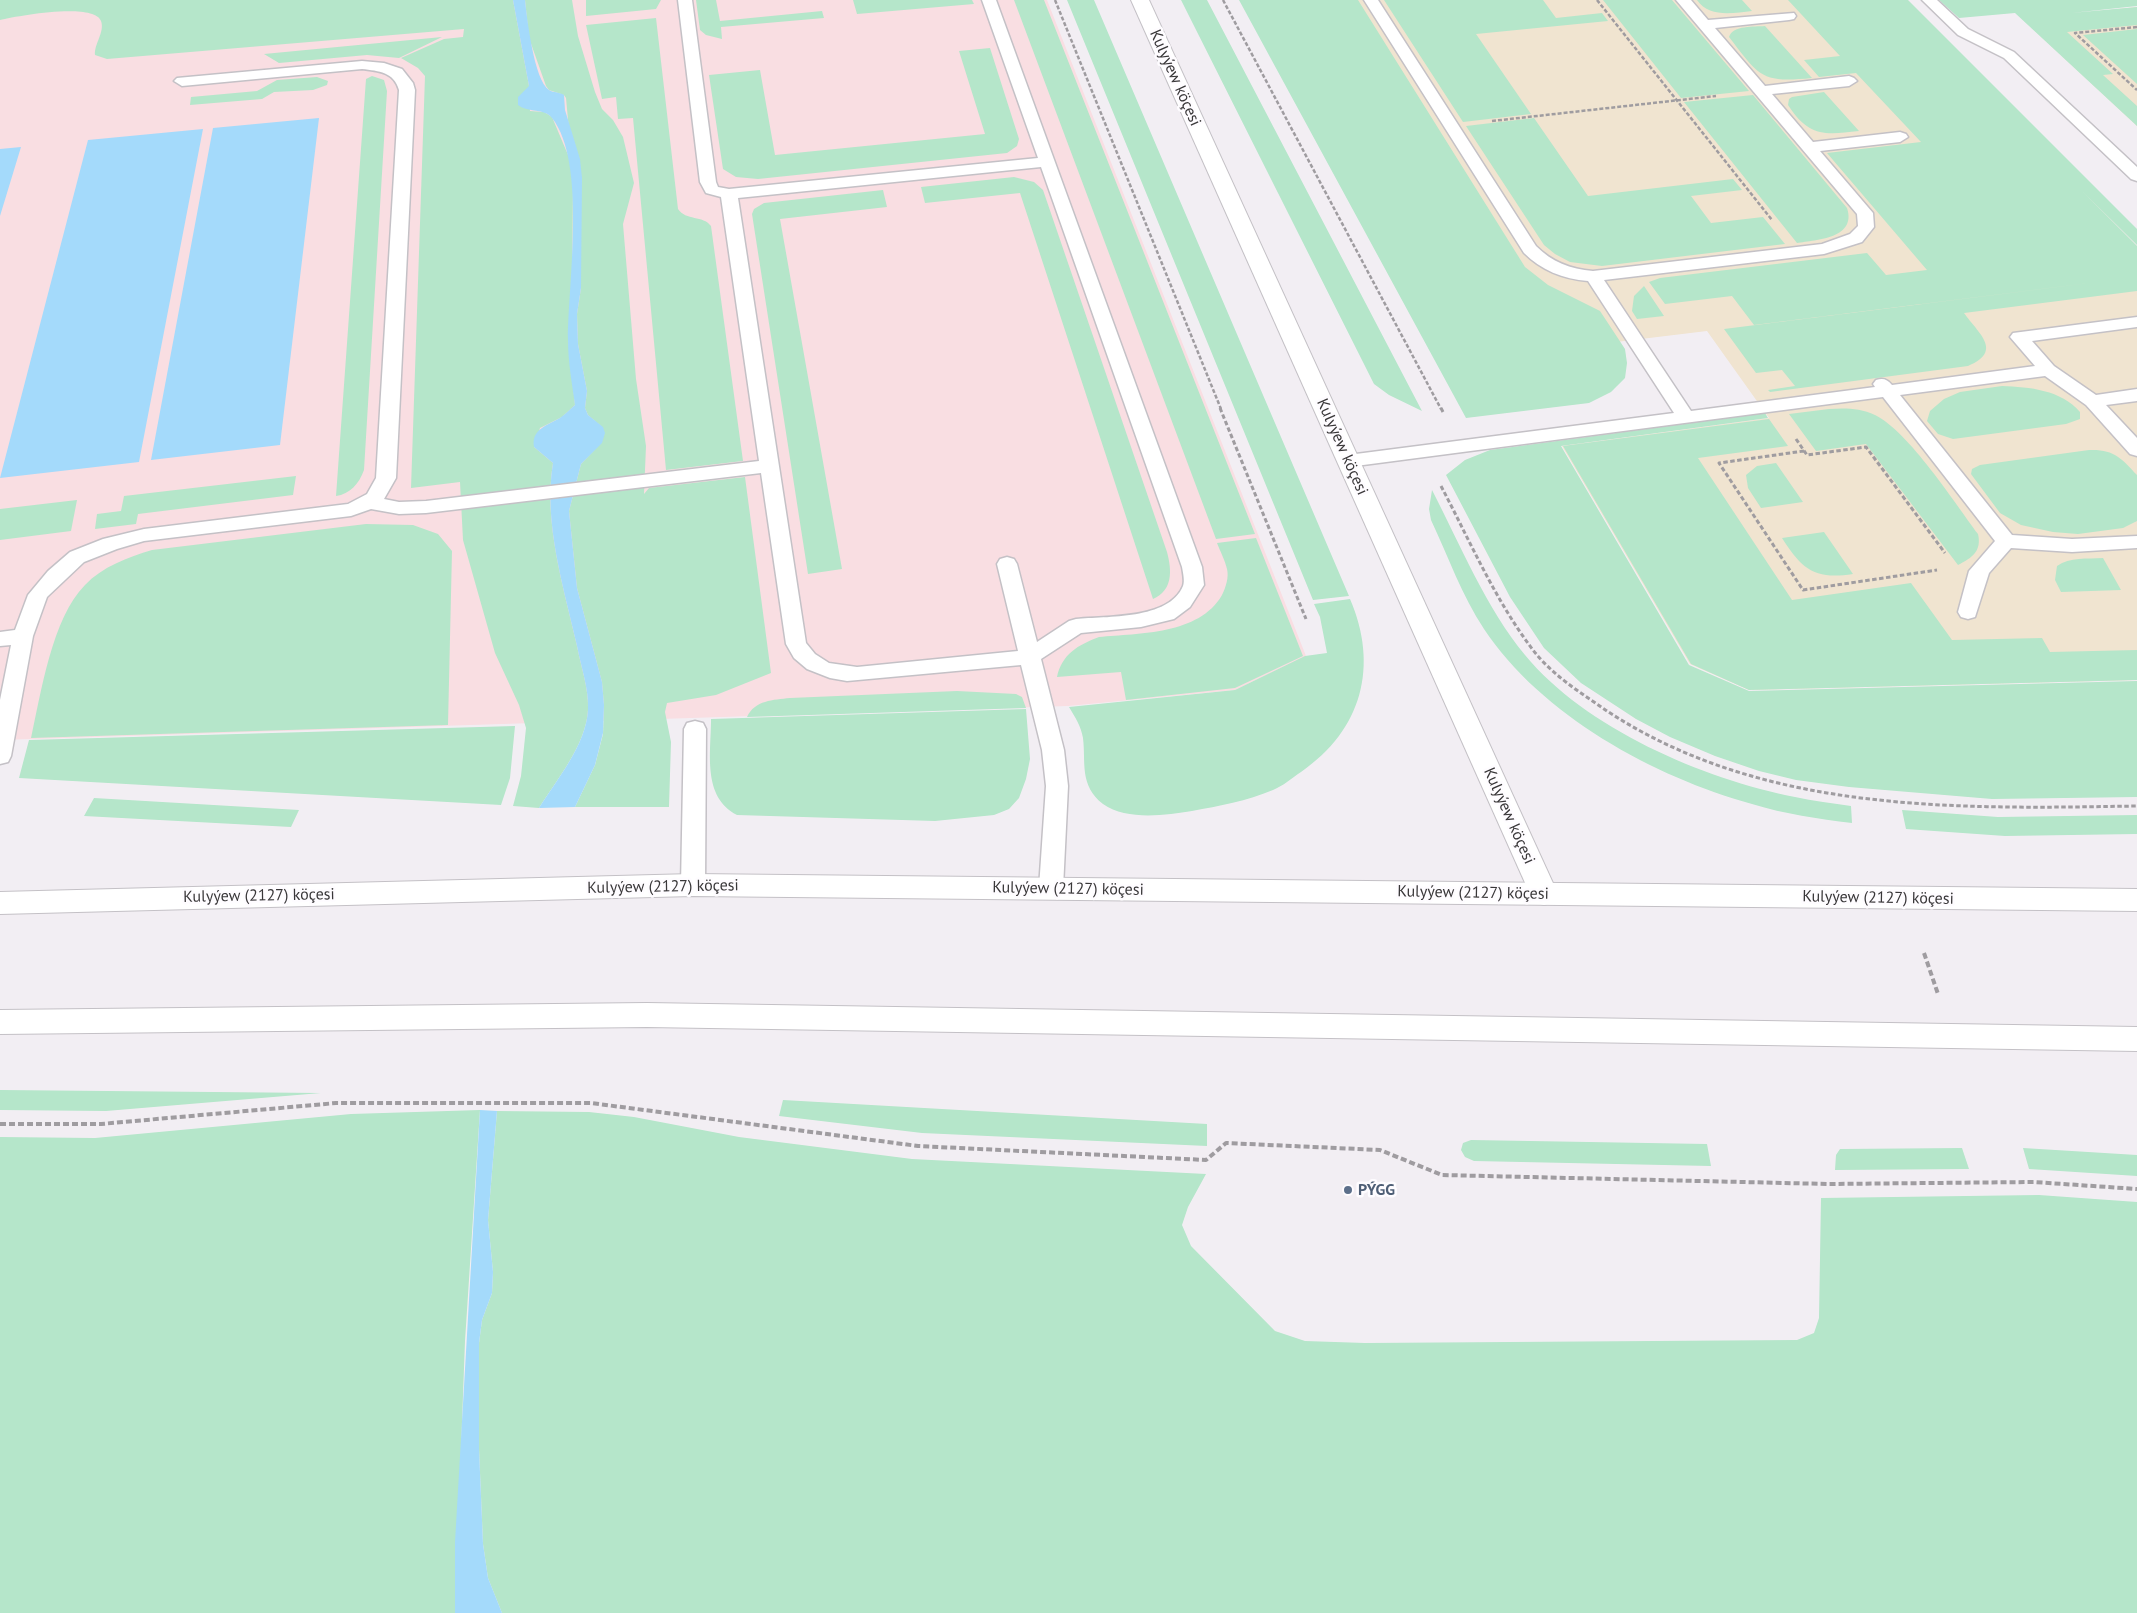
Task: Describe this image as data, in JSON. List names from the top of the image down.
{
  "streets": {
    "main road": ["Kulyýew köçesi", "Kulyýew (2127) köçesi"]
  },
  "crossings": [
    ["Kulyýew köçesi", "Kulyýew (2127) köçesi"]
  ],
  "places": ["PÝGG"]
}
